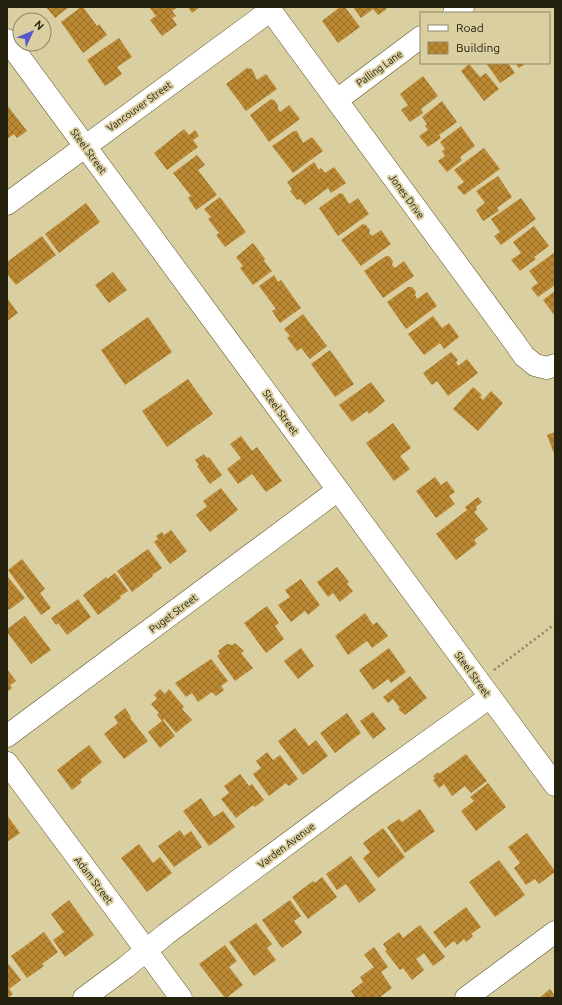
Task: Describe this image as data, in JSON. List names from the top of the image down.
{
  "streets": {
    "street": [
      "Palling Lane",
      "Vancouver Street",
      "Steel Street",
      "Jones Drive",
      "Puget Street",
      "Varden Avenue",
      "Adam Street"
    ]
  },
  "crossings": [
    ["Palling Lane", "Jones Drive"],
    ["Vancouver Street", "Steel Street"],
    ["Vancouver Street", "Jones Drive"],
    ["Steel Street", "Puget Street"],
    ["Steel Street", "Varden Avenue"],
    ["Varden Avenue", "Adam Street"]
  ],
  "legend": ["Road", "Building"],
  "north": "top right"
}
